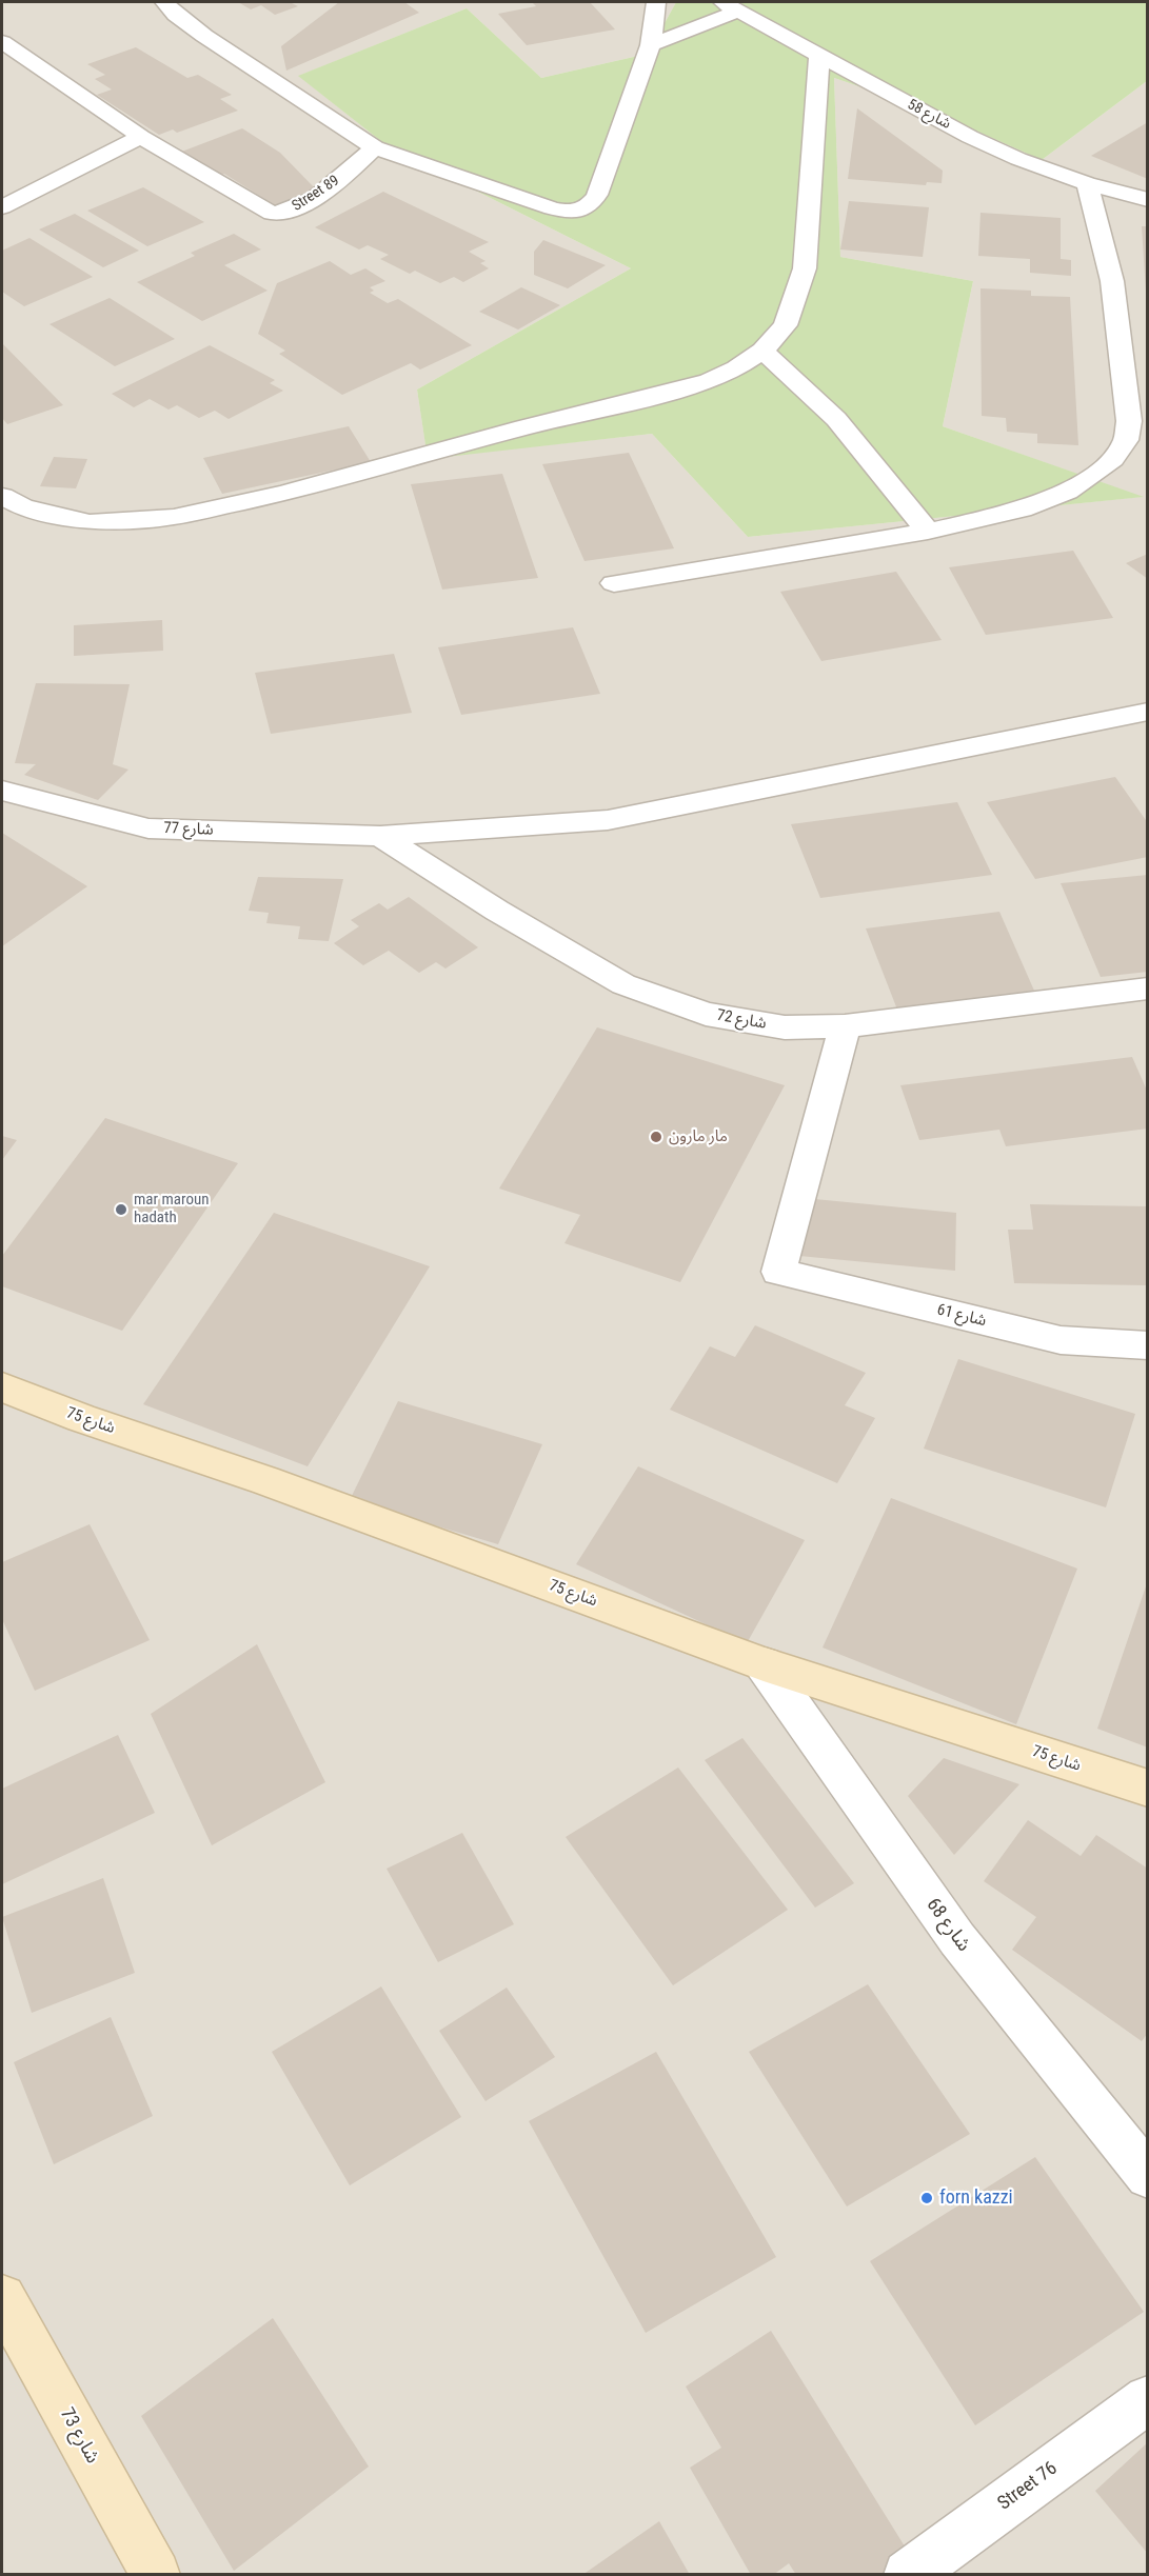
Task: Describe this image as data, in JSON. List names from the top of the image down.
{
  "streets": {
    "street": [
      "شارع 58",
      "Street 89",
      "شارع 77",
      "شارع 72",
      "شارع 61",
      "شارع 75",
      "شارع 68",
      "شارع 73",
      "Street 76"
    ]
  },
  "crossings": [
    ["شارع 77", "شارع 72"],
    ["شارع 72", "شارع 61"],
    ["شارع 75", "شارع 68"]
  ],
  "places": ["مار مارون", "mar maroun hadath", "forn kazzi"]
}
